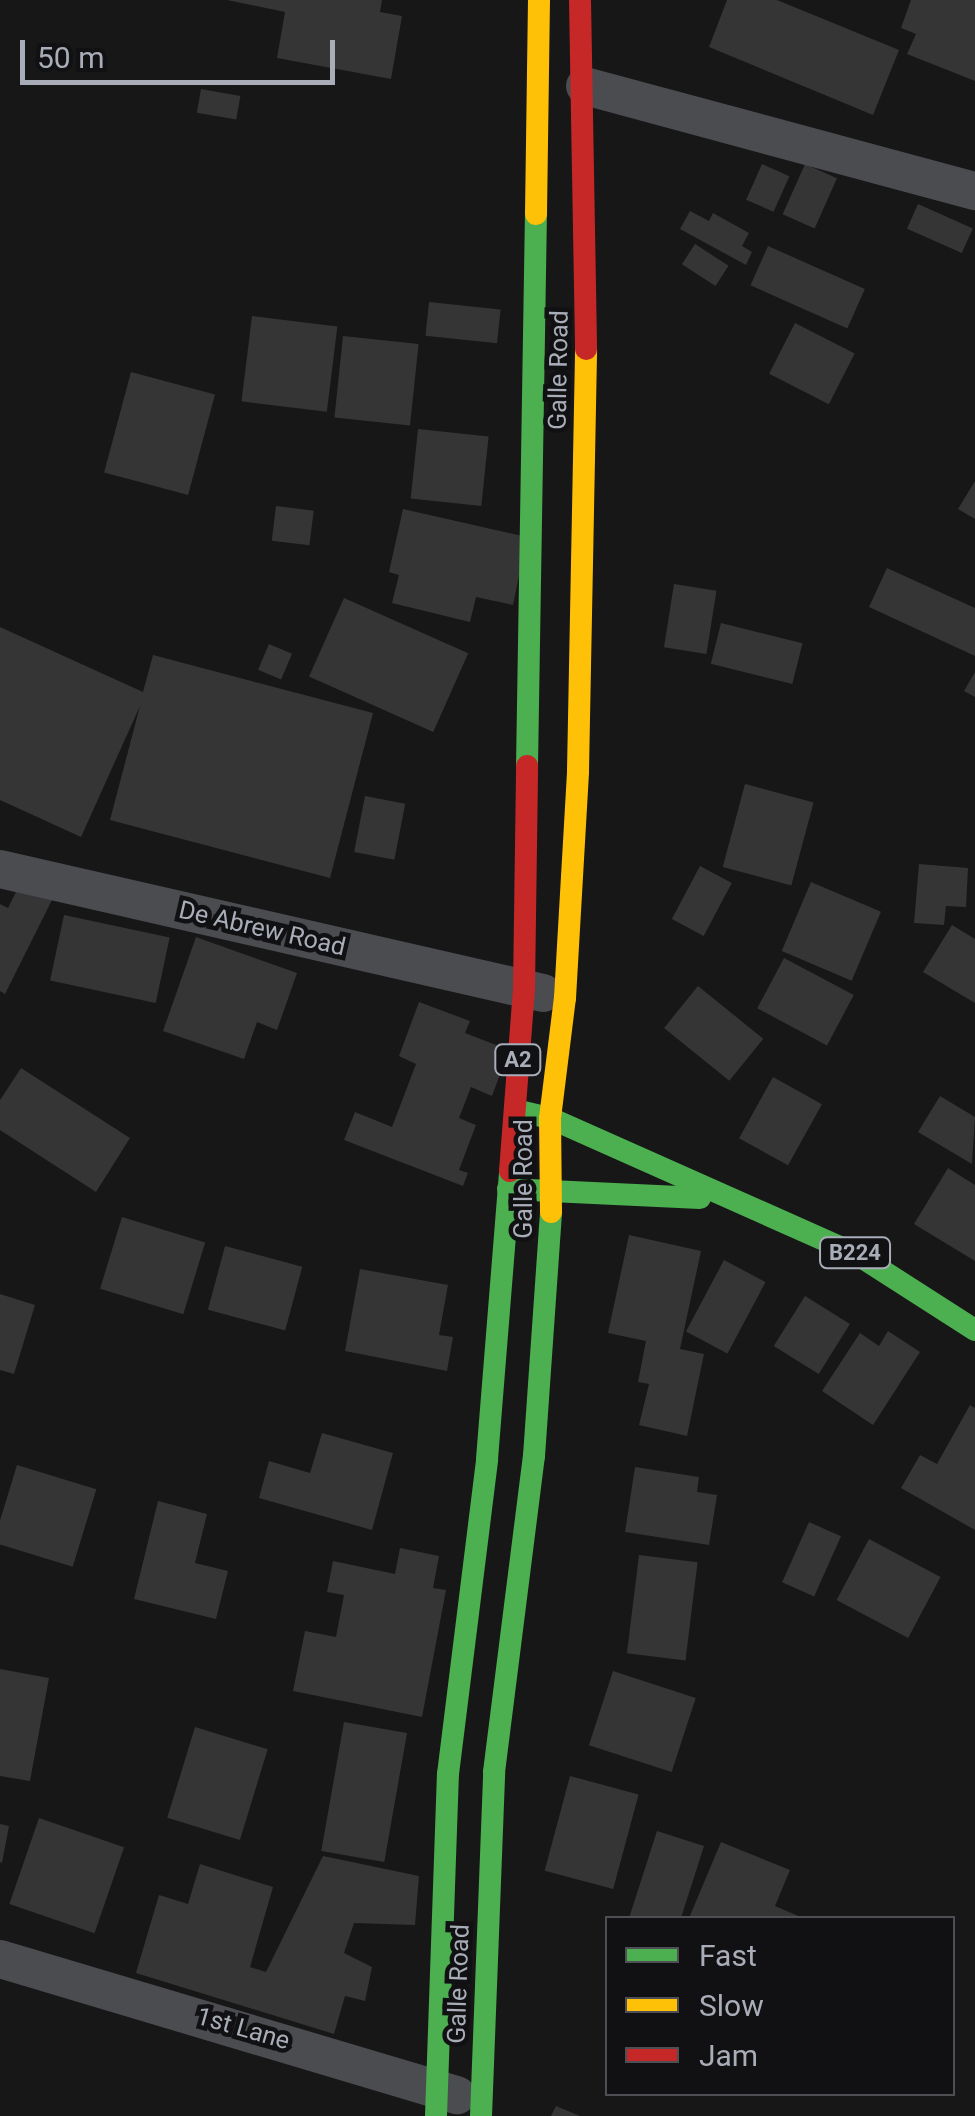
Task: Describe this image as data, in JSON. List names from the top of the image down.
{
  "streets": {
    "main road": ["Galle Road", "A2", "B224"],
    "street": ["De Abrew Road", "1st Lane"]
  },
  "crossings": [
    ["Galle Road", "De Abrew Road"],
    ["Galle Road", "B224"],
    ["Galle Road", "1st Lane"]
  ],
  "legend": ["Fast", "Slow", "Jam"],
  "scale_bar": "50 m"
}
